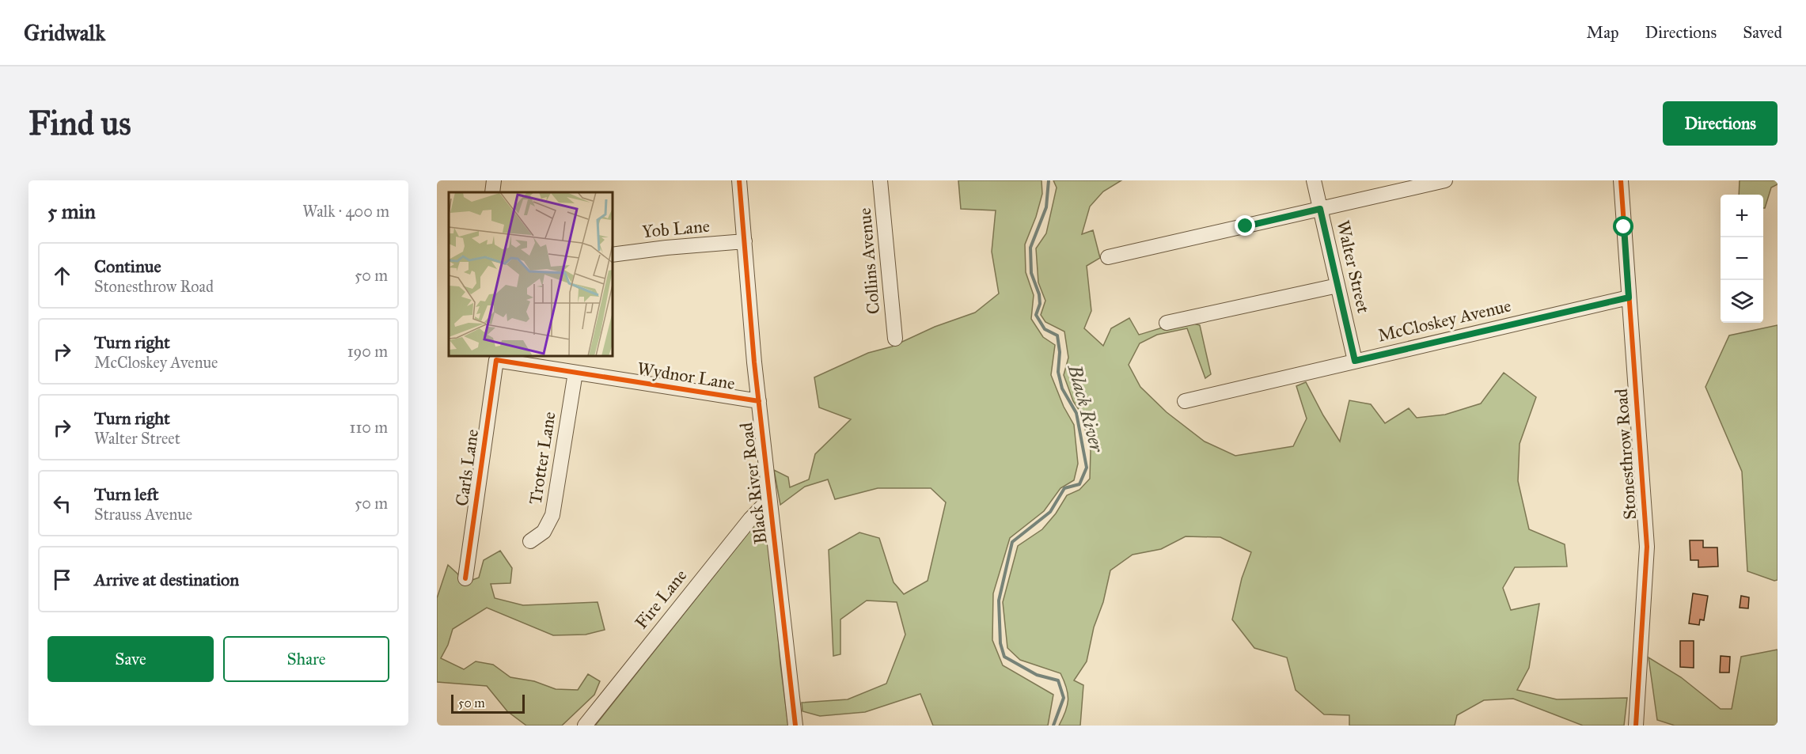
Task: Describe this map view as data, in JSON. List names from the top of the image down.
{
  "streets": {
    "street": [
      "Yob Lane",
      "Collins Avenue",
      "Walter Street",
      "McCloskey Avenue",
      "Wydnor Lane",
      "Stonesthrow Road",
      "Trotter Lane",
      "Carls Lane",
      "Black River Road",
      "Fire Lane"
    ]
  },
  "crossings": [
    ["Yob Lane", "Black River Road"],
    ["Walter Street", "McCloskey Avenue"],
    ["McCloskey Avenue", "Stonesthrow Road"],
    ["Wydnor Lane", "Trotter Lane"],
    ["Wydnor Lane", "Carls Lane"],
    ["Wydnor Lane", "Black River Road"],
    ["Black River Road", "Fire Lane"]
  ],
  "water": ["Black River"],
  "scale_bar": "50 m",
  "page": {
    "header": "Gridwalk",
    "nav": ["Map", "Directions", "Saved"],
    "buttons": [
      "Directions",
      ["Save", "Share"]
    ],
    "title": "Find us",
    "heading": ["5 min", "Walk · 400 m"],
    "map_buttons": ["+", "−"],
    "list": [
      ["Continue", "Stonesthrow Road", "50 m"],
      ["Turn right", "McCloskey Avenue", "190 m"],
      ["Turn right", "Walter Street", "110 m"],
      ["Turn left", "Strauss Avenue", "50 m"],
      "Arrive at destination"
    ],
    "scale": "50 m"
  }
}
